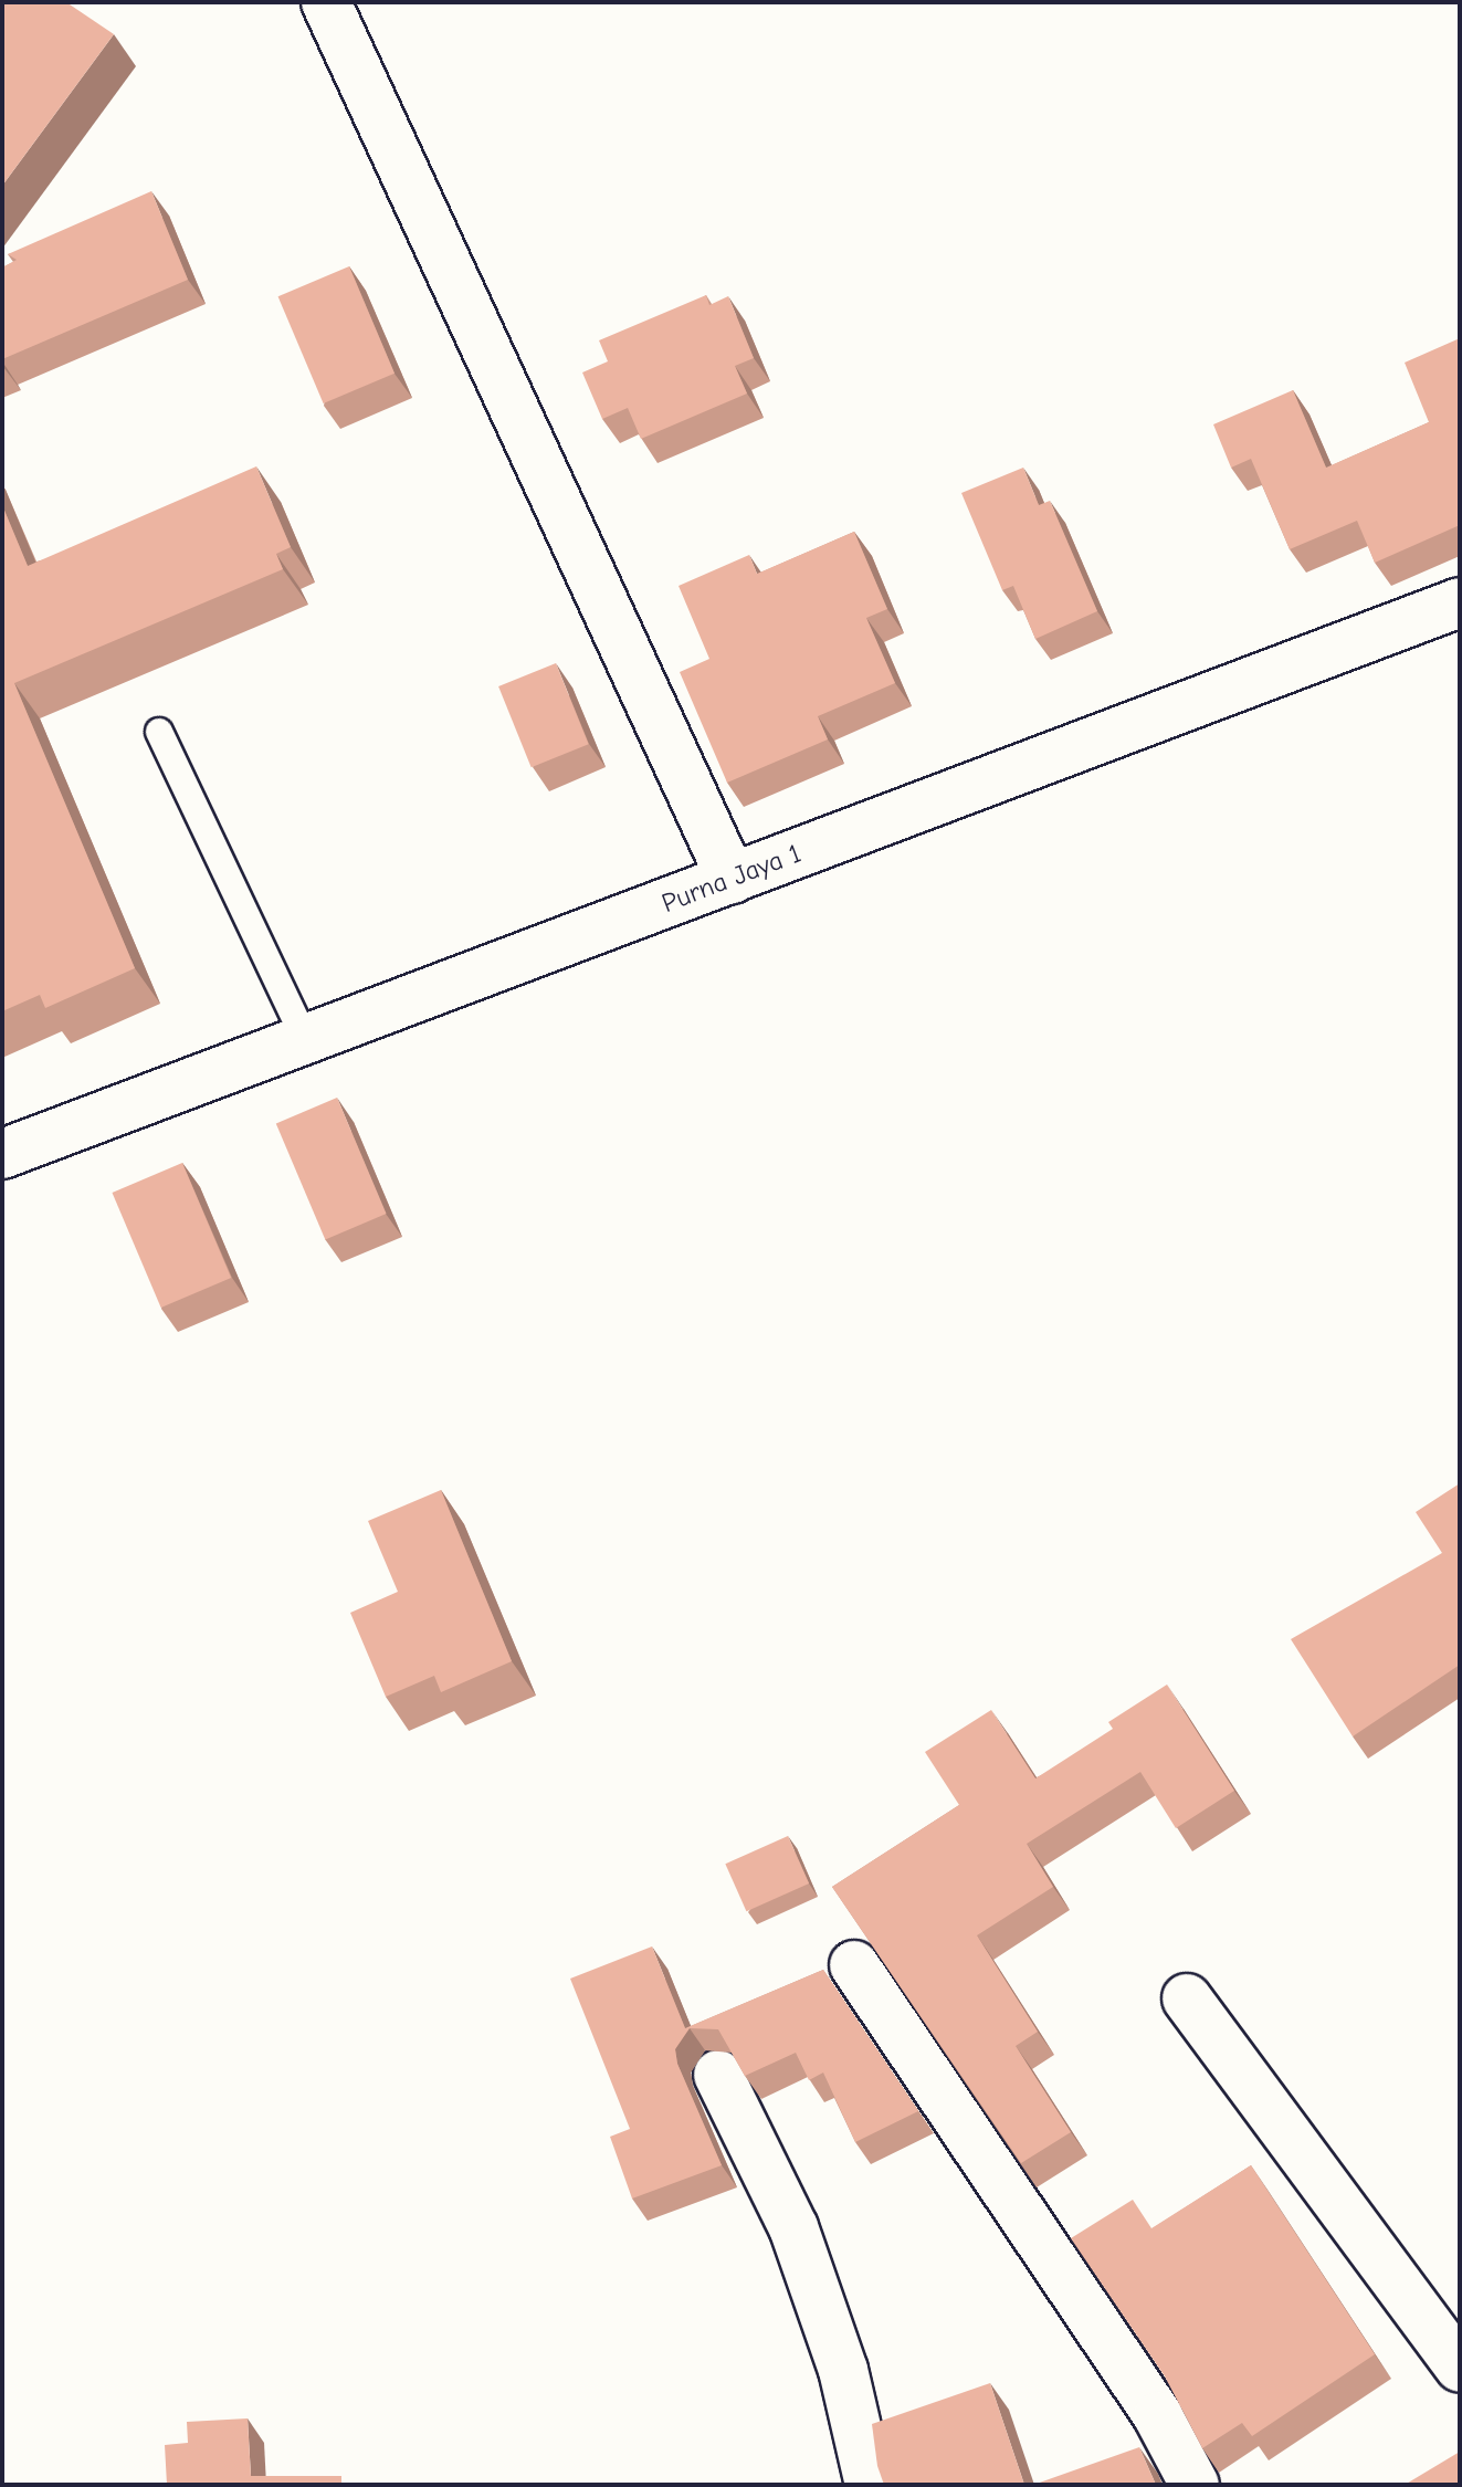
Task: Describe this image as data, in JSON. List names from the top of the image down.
{
  "streets": {
    "street": ["Purna Jaya 1"]
  }
}
